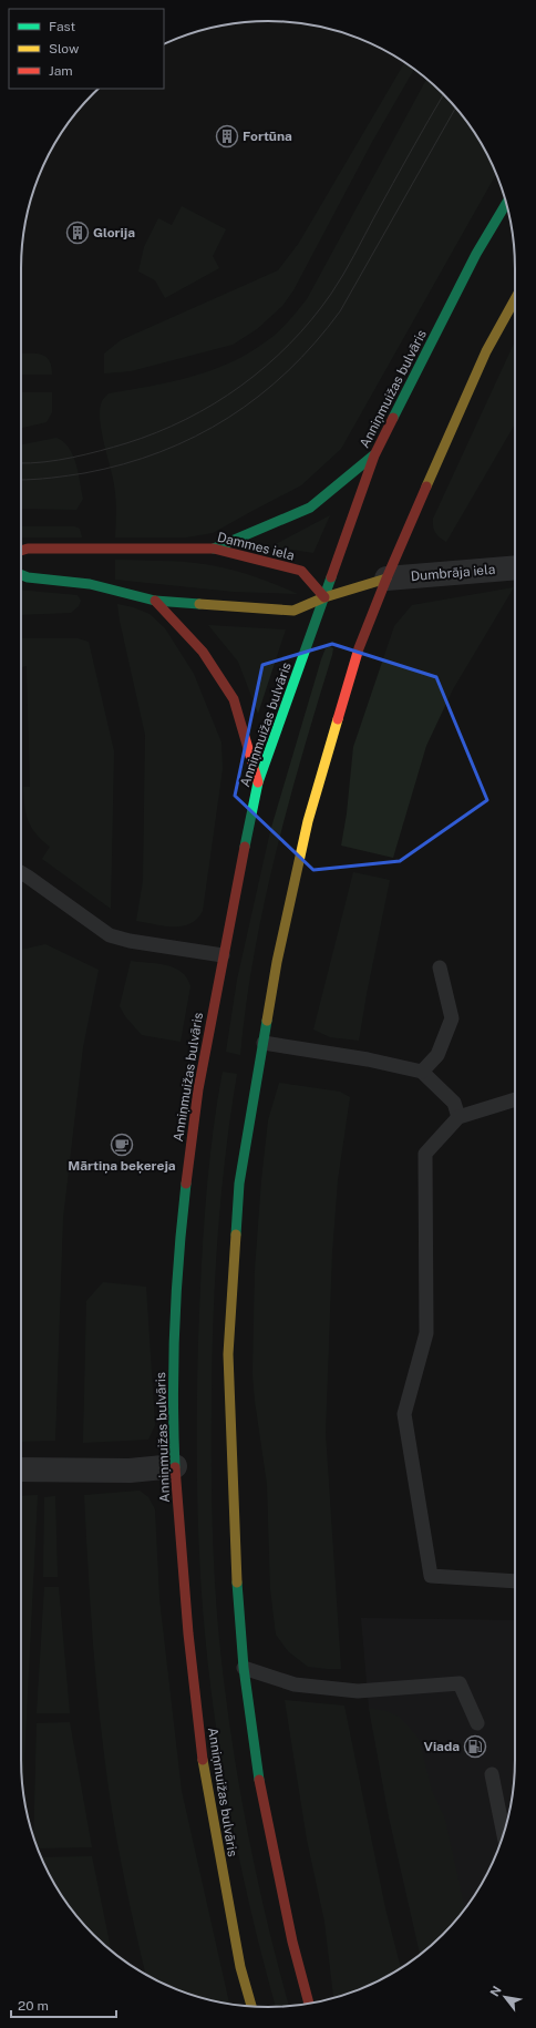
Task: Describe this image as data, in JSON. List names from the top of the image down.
{
  "streets": {
    "street": ["Anniņmuižas bulvāris", "Dammes iela", "Dumbrāja iela"]
  },
  "crossings": [
    ["Anniņmuižas bulvāris", "Dammes iela"]
  ],
  "places": {
    "building": ["Fortūna", "Glorija"],
    "cafe": ["Mārtiņa beķereja"],
    "fuel station": ["Viada"]
  },
  "legend": ["Fast", "Slow", "Jam"],
  "scale_bar": "20 m",
  "north": "top left"
}
